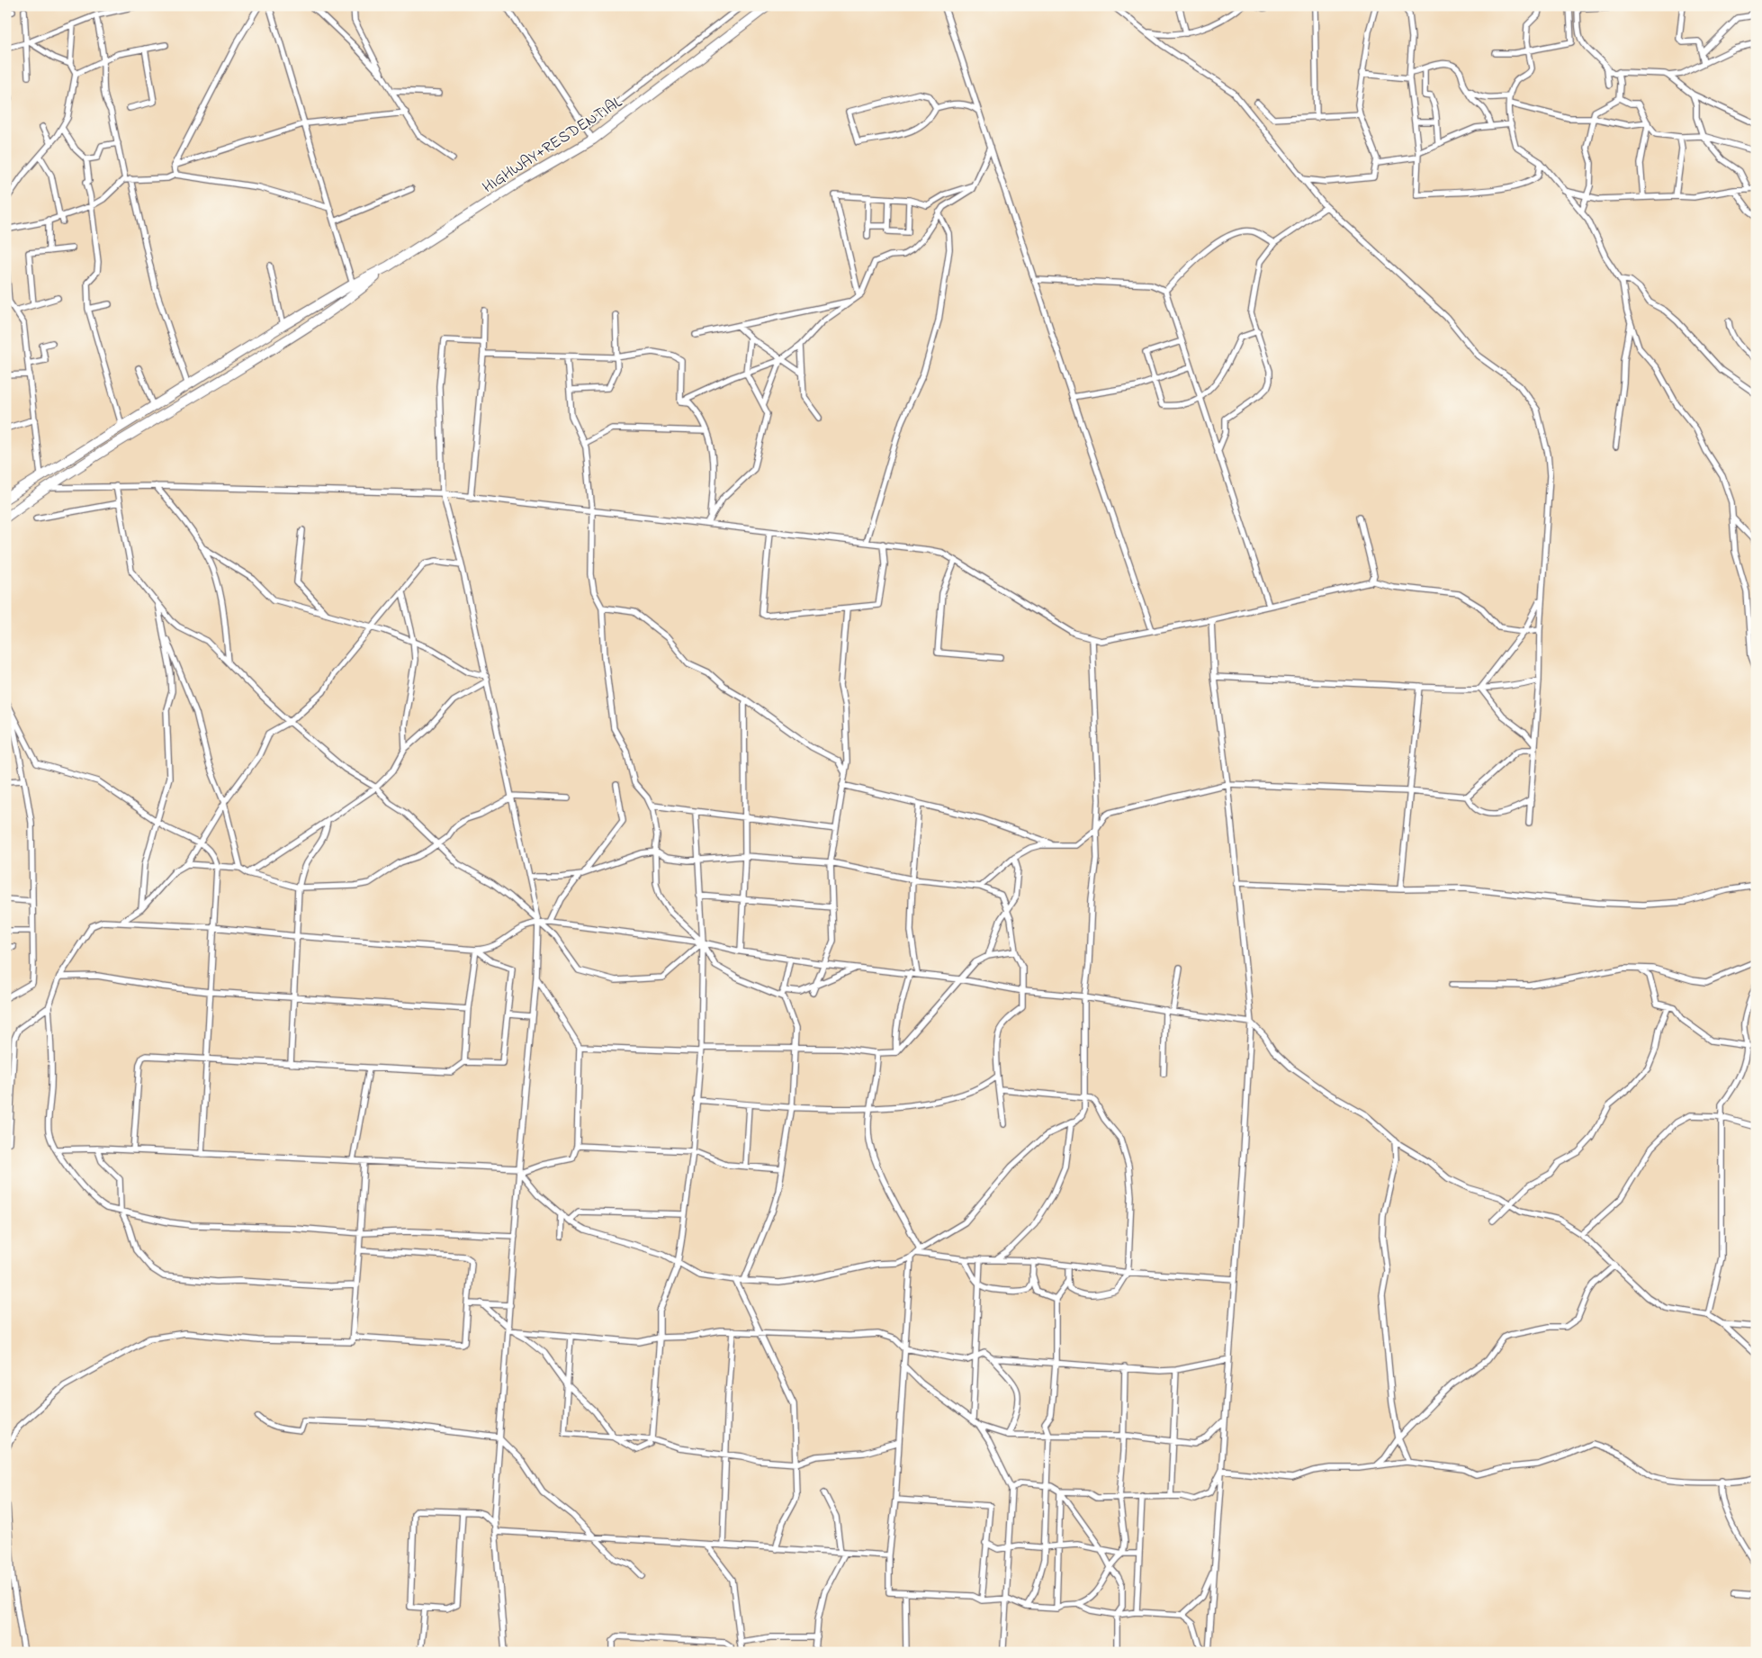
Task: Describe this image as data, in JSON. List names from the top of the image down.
{
  "streets": {
    "highway": ["HIGHWAY+RESDENTIAL"]
  }
}
